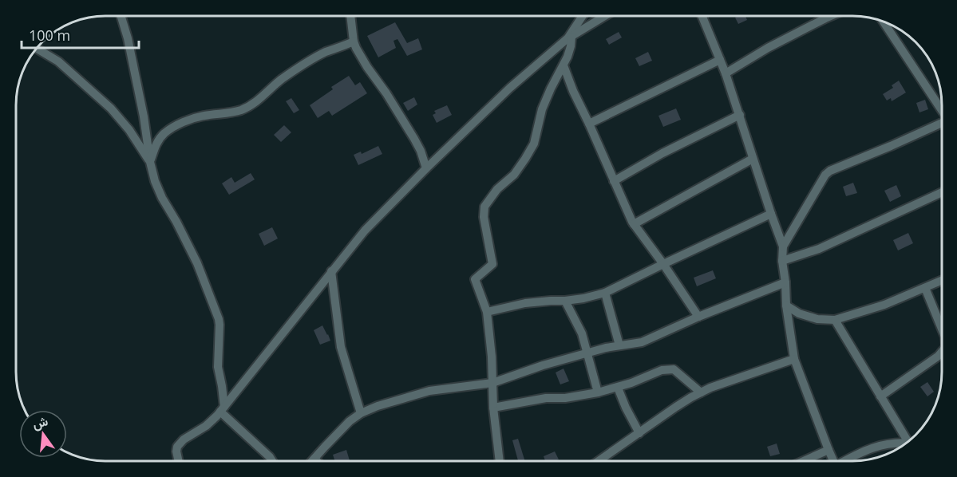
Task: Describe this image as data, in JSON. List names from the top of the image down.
{
  "scale_bar": "100 m",
  "north": "top"
}
